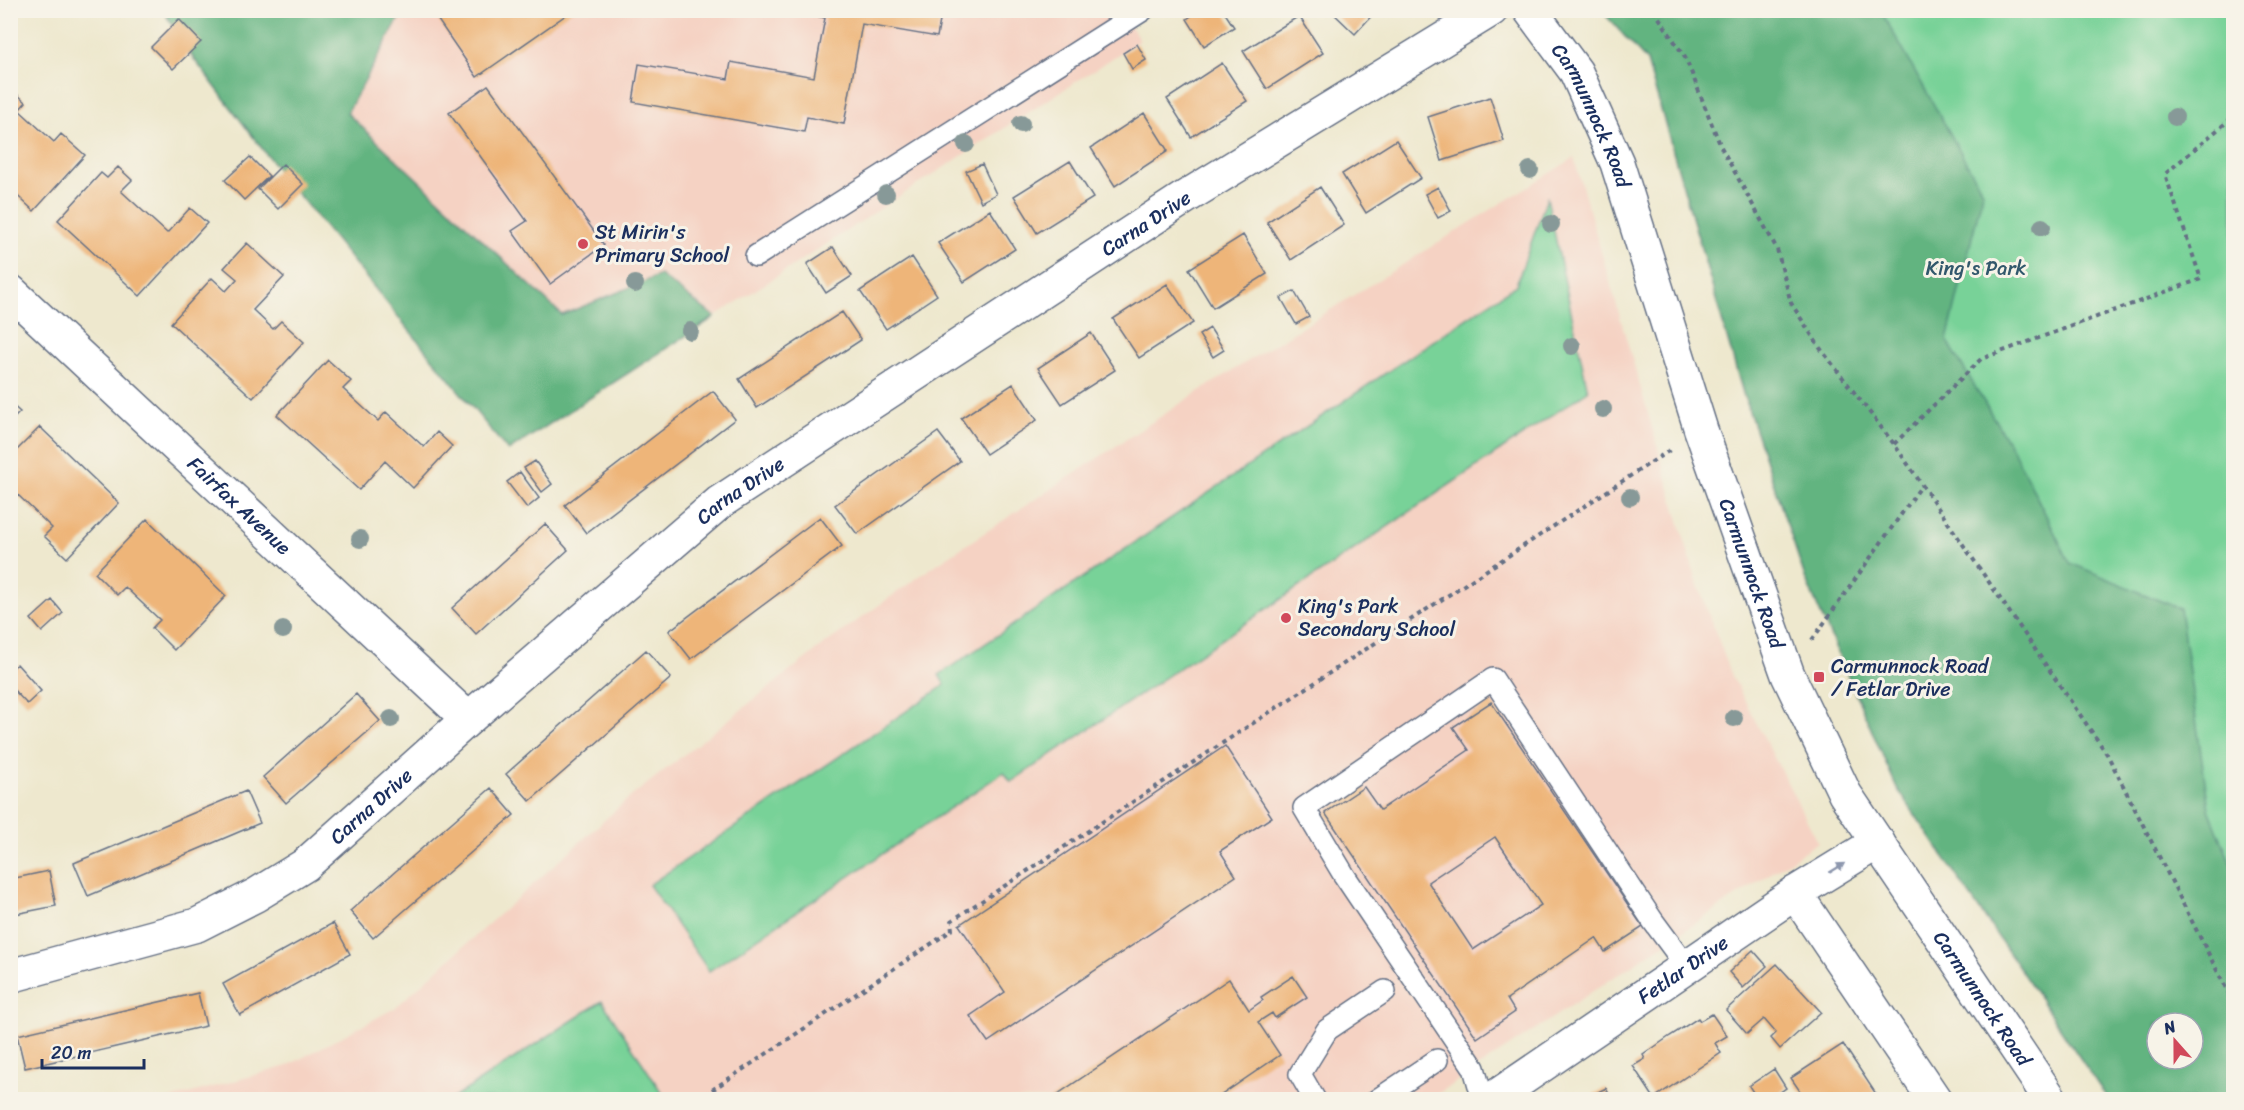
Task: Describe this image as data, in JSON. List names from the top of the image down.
{
  "streets": {
    "street": [
      "Carmunnock Road",
      "Carna Drive",
      "Fairfax Avenue",
      "Fetlar Drive"
    ]
  },
  "crossings": [
    ["Carmunnock Road", "Fetlar Drive"],
    ["Carna Drive", "Fairfax Avenue"]
  ],
  "parks": ["King's Park"],
  "places": {
    "other": ["St Mirin's Primary School", "King's Park Secondary School"],
    "transit": ["Carmunnock Road / Fetlar Drive"]
  },
  "scale_bar": "20 m",
  "north": "top"
}
